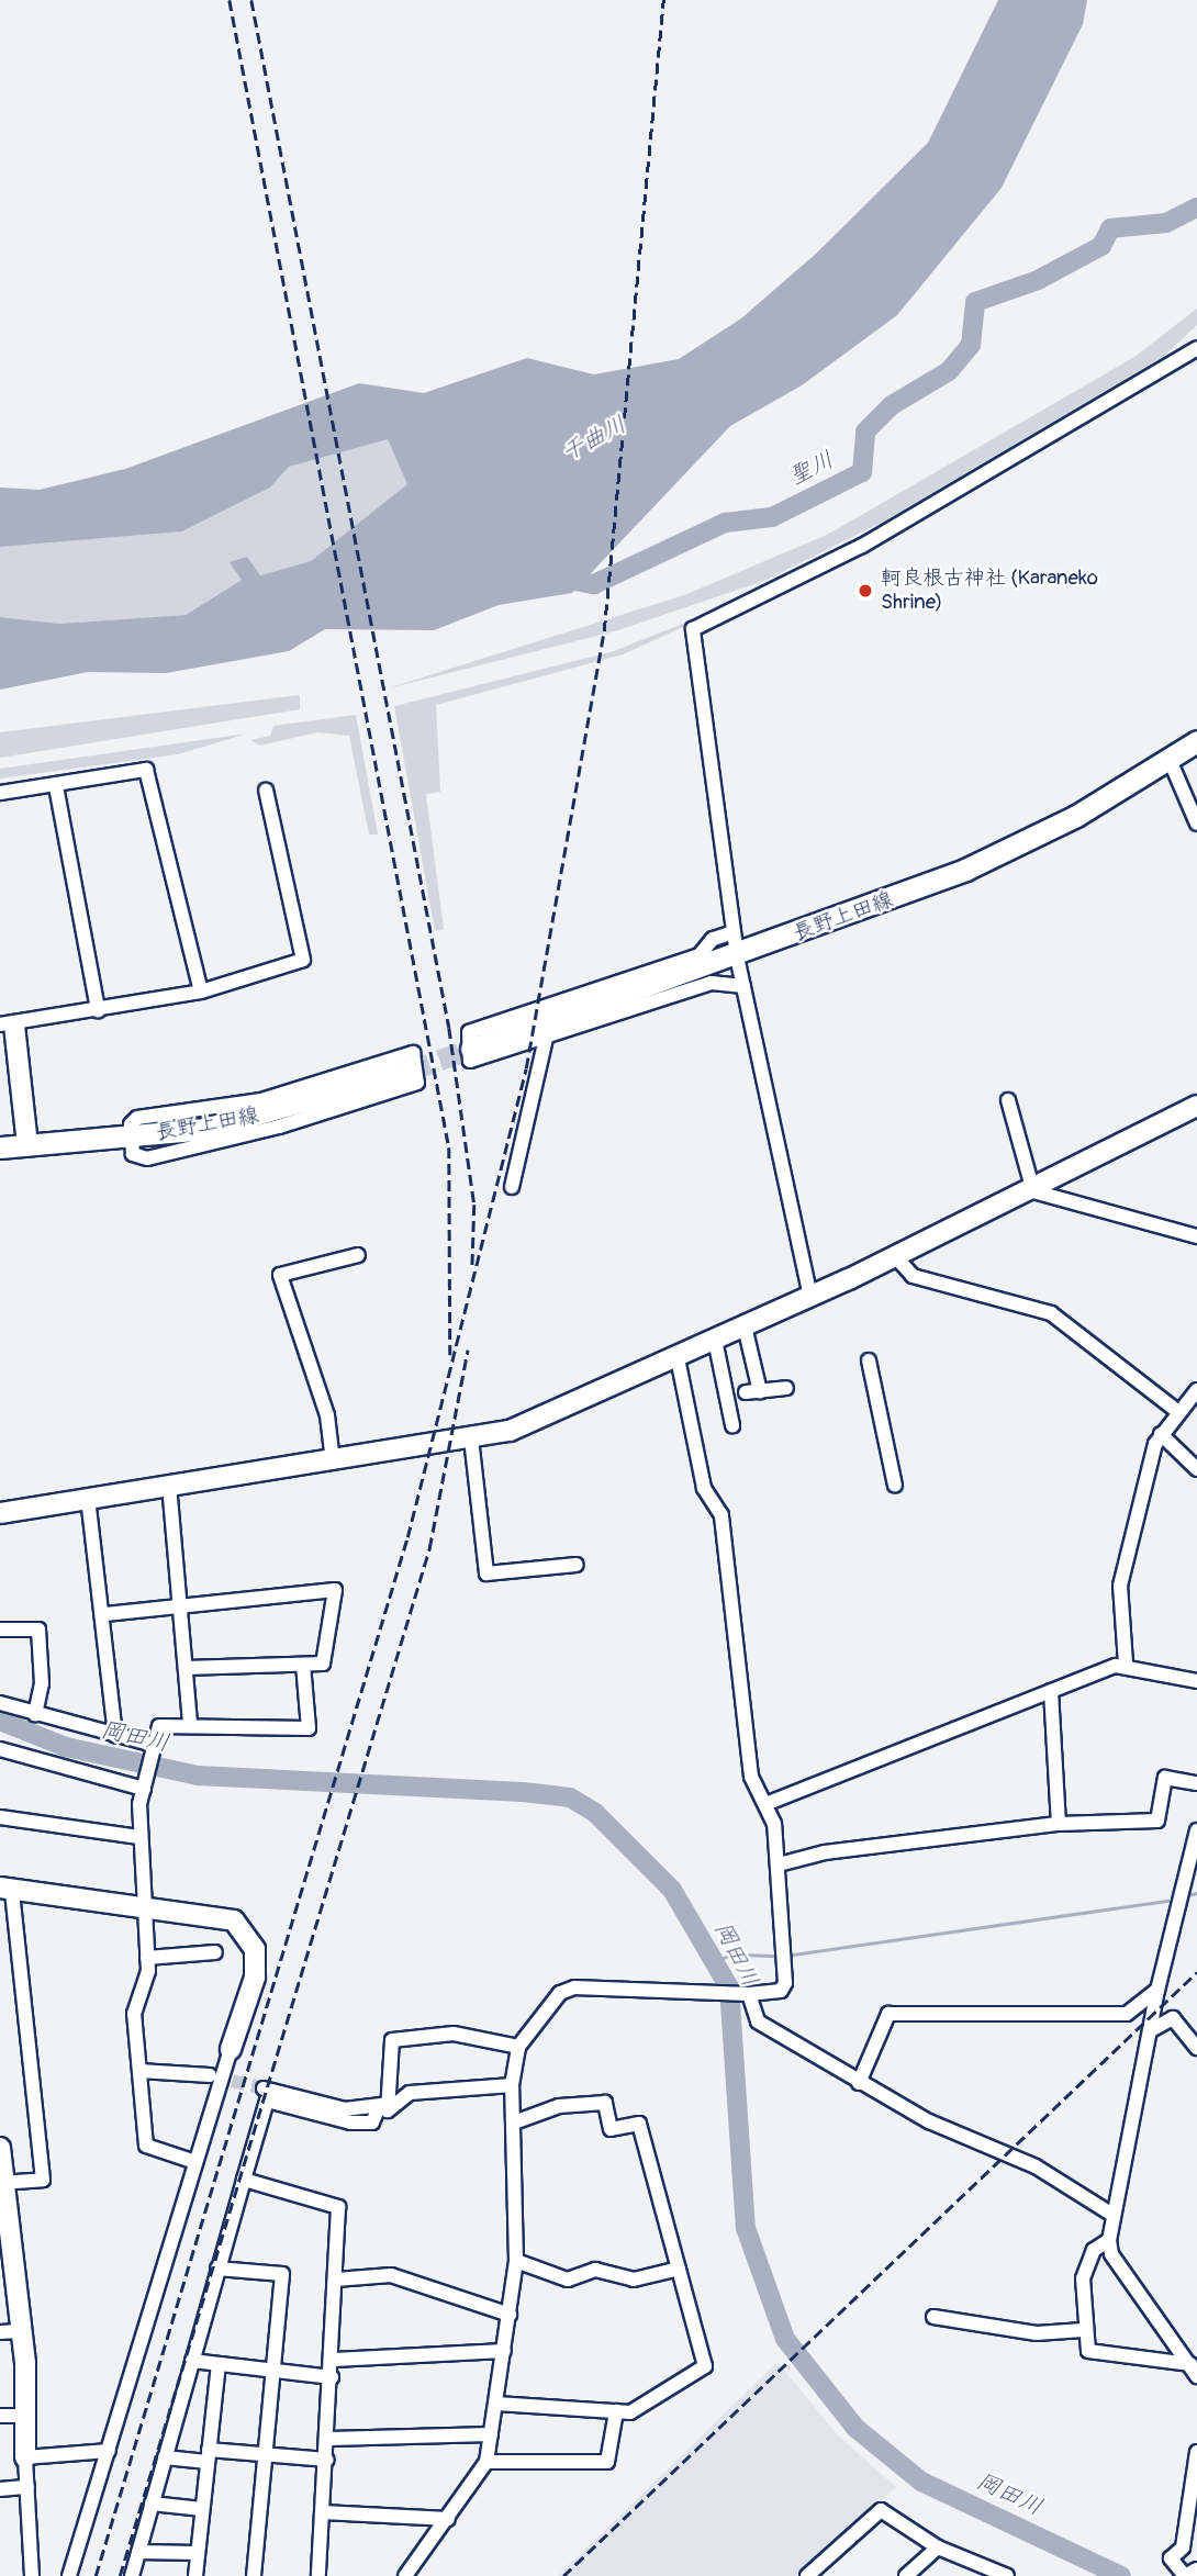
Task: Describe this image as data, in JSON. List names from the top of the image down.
{
  "streets": {
    "main road": ["長野上田線"]
  },
  "water": ["千曲川", "聖川", "岡田川"],
  "places": ["軻良根古神社 (Karaneko Shrine)"]
}
